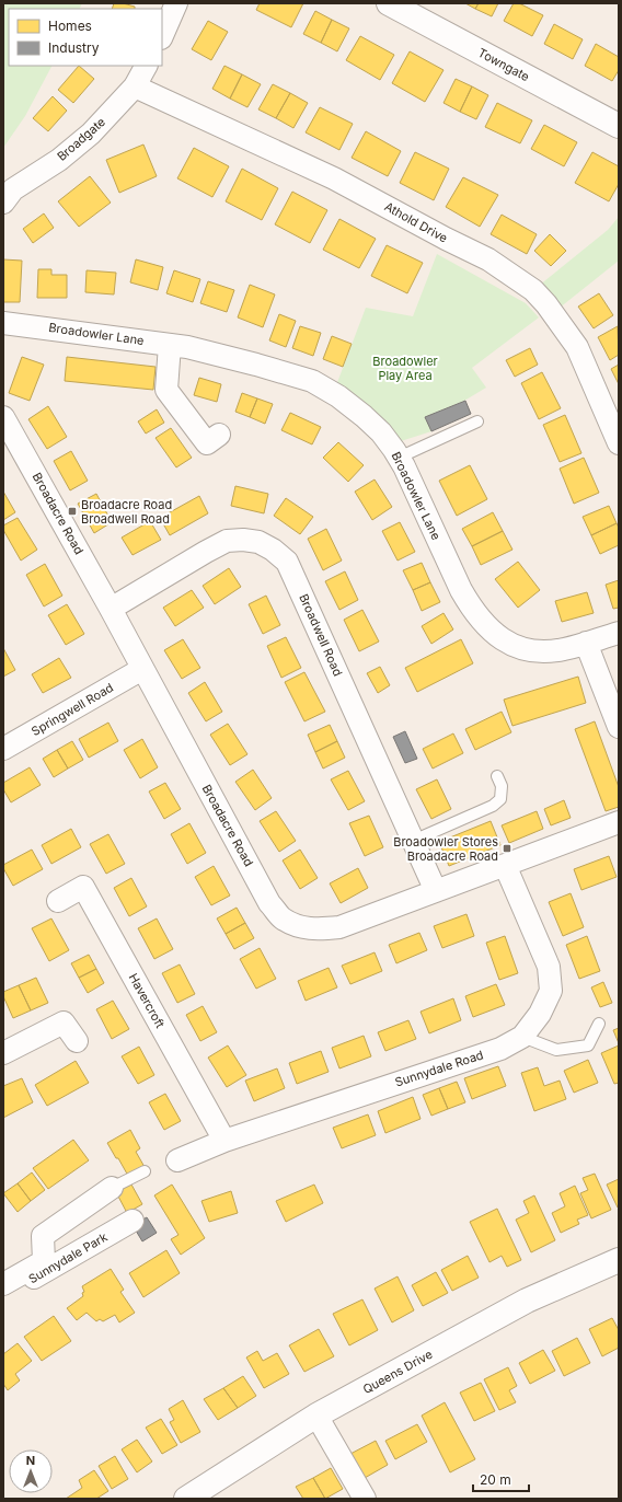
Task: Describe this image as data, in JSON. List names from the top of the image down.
{
  "streets": {
    "street": [
      "Towngate",
      "Broadgate",
      "Athold Drive",
      "Broadowler Lane",
      "Broadacre Road",
      "Broadwell Road",
      "Springwell Road",
      "Havercroft",
      "Sunnydale Road",
      "Sunnydale Park",
      "Queens Drive"
    ]
  },
  "crossings": [
    ["Broadgate", "Athold Drive"],
    ["Broadacre Road", "Broadwell Road"],
    ["Broadacre Road", "Springwell Road"],
    ["Broadacre Road", "Sunnydale Road"],
    ["Havercroft", "Sunnydale Road"]
  ],
  "parks": ["Broadowler Play Area"],
  "places": {
    "transit": ["Broadacre Road Broadwell Road", "Broadowler Stores Broadacre Road"]
  },
  "legend": ["Homes", "Industry"],
  "scale_bar": "20 m",
  "north": "top"
}
